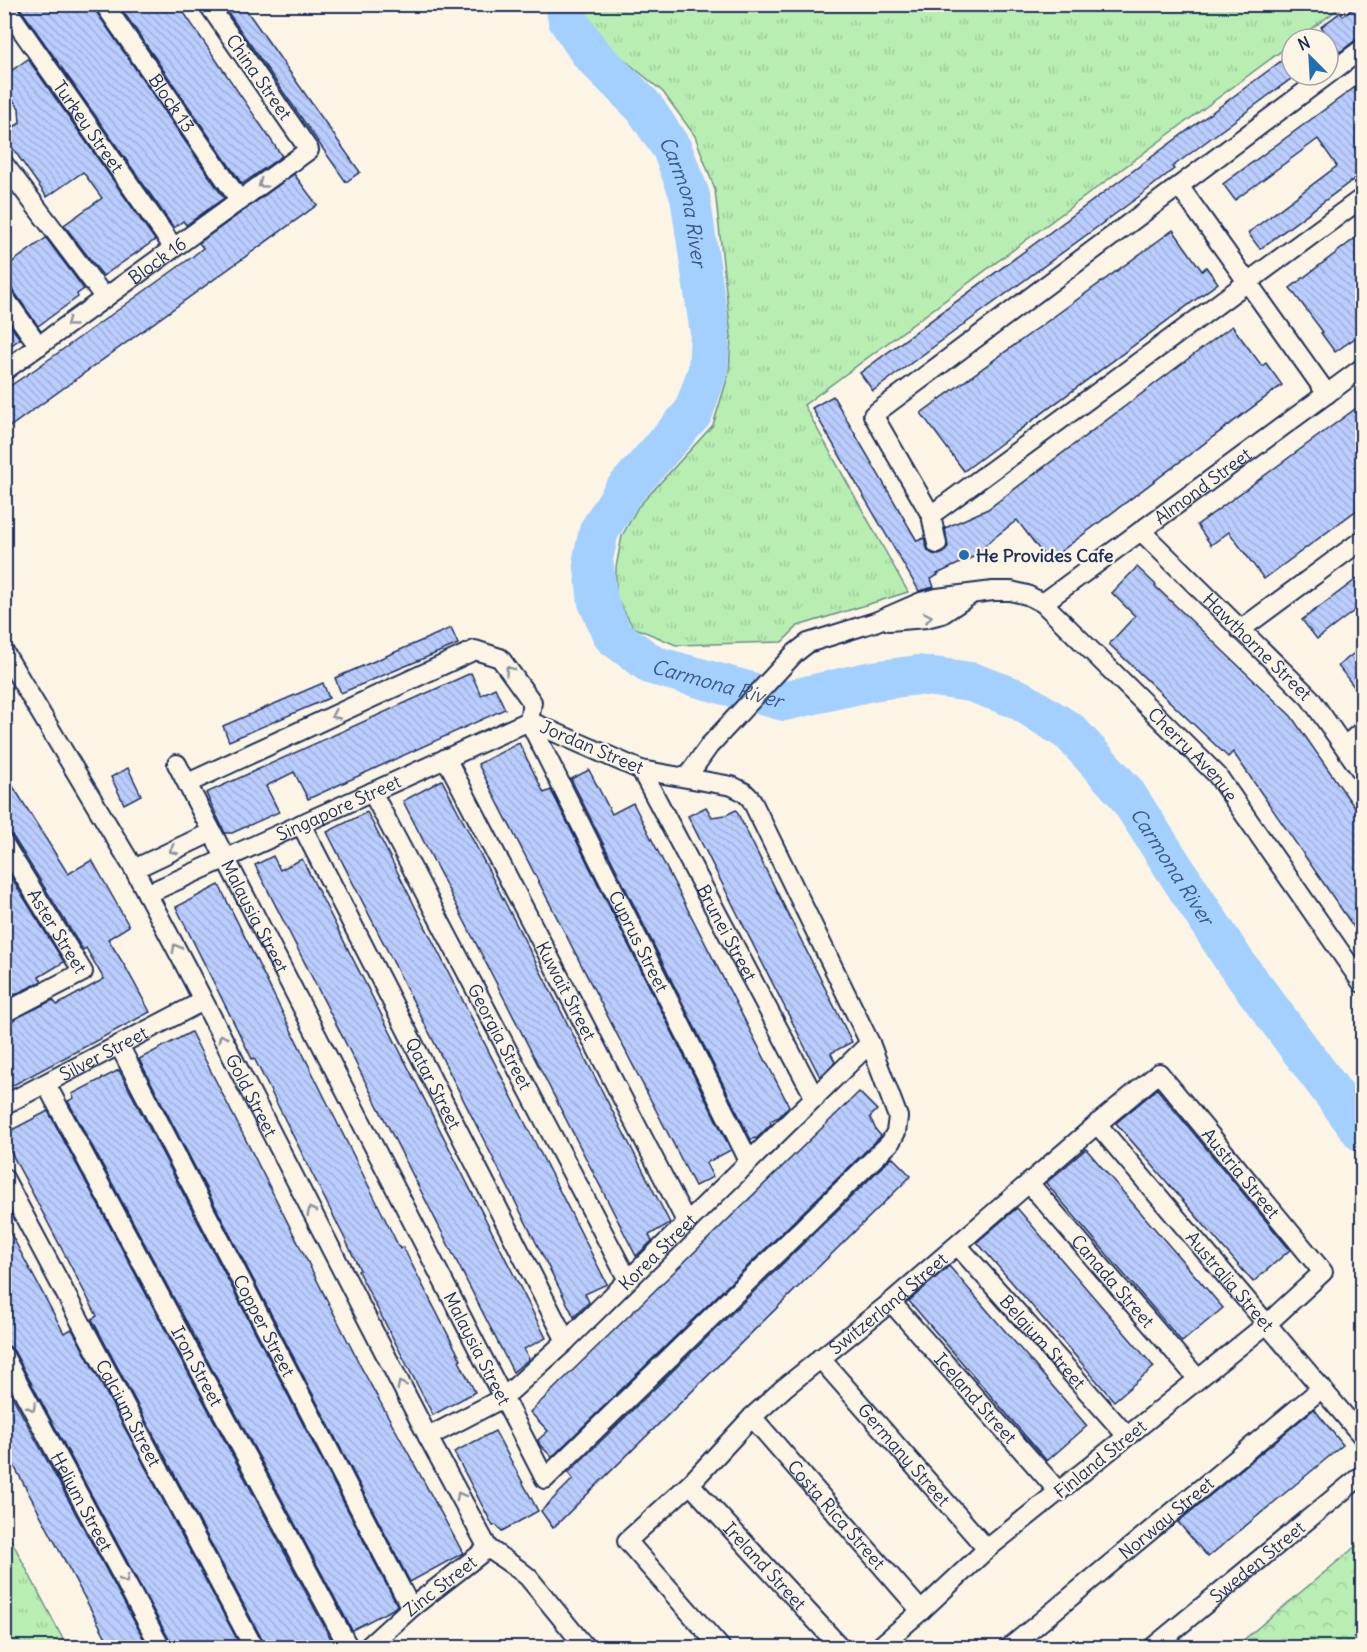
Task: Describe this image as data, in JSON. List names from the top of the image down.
{
  "streets": {
    "street": [
      "China Street",
      "Block 13",
      "Turkey Street",
      "Block 16",
      "Almond Street",
      "Hawthorne Street",
      "Jordan Street",
      "Cherry Avenue",
      "Singapore Street",
      "Malaysia Street",
      "Aster Street",
      "Brunei Street",
      "Cyprus Street",
      "Kuwait Street",
      "Georgia Street",
      "Silver Street",
      "Qatar Street",
      "Gold Street",
      "Austria Street",
      "Korea Street",
      "Australia Street",
      "Canada Street",
      "Switzerland Street",
      "Copper Street",
      "Belgium Street",
      "Iron Street",
      "Iceland Street",
      "Calcium Street",
      "Germany Street",
      "Finland Street",
      "Helium Street",
      "Costa Rica Street",
      "Norway Street",
      "Sweden Street",
      "Ireland Street",
      "Zinc Street"
    ]
  },
  "crossings": [
    ["China Street", "Block 16"],
    ["Block 13", "Block 16"],
    ["Turkey Street", "Block 16"],
    ["Almond Street", "Hawthorne Street"],
    ["Almond Street", "Cherry Avenue"],
    ["Jordan Street", "Cherry Avenue"],
    ["Jordan Street", "Singapore Street"],
    ["Jordan Street", "Malaysia Street"],
    ["Jordan Street", "Brunei Street"],
    ["Jordan Street", "Cyprus Street"],
    ["Jordan Street", "Korea Street"],
    ["Singapore Street", "Malaysia Street"],
    ["Singapore Street", "Cyprus Street"],
    ["Singapore Street", "Kuwait Street"],
    ["Singapore Street", "Georgia Street"],
    ["Singapore Street", "Qatar Street"],
    ["Singapore Street", "Gold Street"],
    ["Malaysia Street", "Korea Street"],
    ["Brunei Street", "Korea Street"],
    ["Cyprus Street", "Korea Street"],
    ["Kuwait Street", "Korea Street"],
    ["Georgia Street", "Korea Street"],
    ["Silver Street", "Gold Street"],
    ["Silver Street", "Copper Street"],
    ["Silver Street", "Iron Street"],
    ["Qatar Street", "Korea Street"],
    ["Gold Street", "Korea Street"],
    ["Gold Street", "Zinc Street"],
    ["Austria Street", "Switzerland Street"],
    ["Austria Street", "Finland Street"],
    ["Australia Street", "Switzerland Street"],
    ["Australia Street", "Finland Street"],
    ["Australia Street", "Norway Street"],
    ["Canada Street", "Switzerland Street"],
    ["Canada Street", "Finland Street"],
    ["Switzerland Street", "Belgium Street"],
    ["Switzerland Street", "Iceland Street"],
    ["Switzerland Street", "Germany Street"],
    ["Switzerland Street", "Costa Rica Street"],
    ["Switzerland Street", "Ireland Street"],
    ["Copper Street", "Zinc Street"],
    ["Belgium Street", "Finland Street"],
    ["Iceland Street", "Finland Street"],
    ["Germany Street", "Finland Street"],
    ["Finland Street", "Costa Rica Street"]
  ],
  "one_way": ["Block 16", "Gold Street", "Helium Street"],
  "water": ["Carmona River"],
  "places": ["He Provides Cafe"],
  "north": "top left"
}
